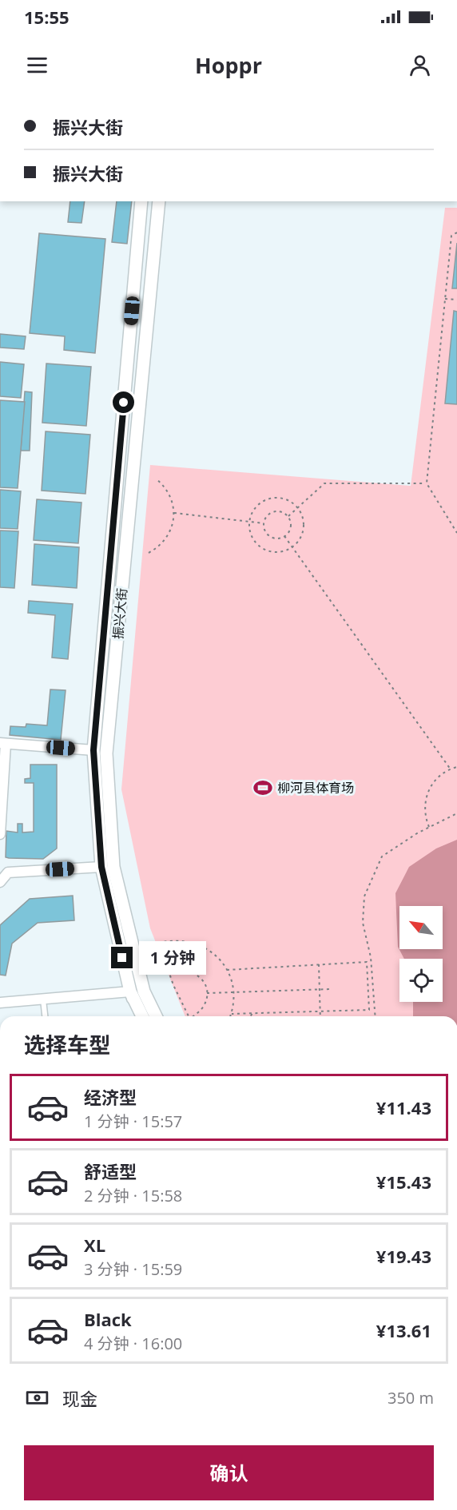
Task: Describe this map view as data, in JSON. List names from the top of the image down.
{
  "streets": {
    "street": ["振兴大街"]
  },
  "places": {
    "sports": ["柳河县体育场"]
  },
  "north": "top left",
  "page": {
    "status": "15:55",
    "header": "Hoppr",
    "banner": ["振兴大街", "振兴大街"],
    "bubble": "1 分钟",
    "heading": "选择车型",
    "list": [
      {
        "name": "经济型",
        "note": "1 分钟 · 15:57",
        "value": "¥11.43"
      },
      {
        "name": "舒适型",
        "note": "2 分钟 · 15:58",
        "value": "¥15.43"
      },
      {
        "name": "XL",
        "note": "3 分钟 · 15:59",
        "value": "¥19.43"
      },
      {
        "name": "Black",
        "note": "4 分钟 · 16:00",
        "value": "¥13.61"
      }
    ],
    "pay": ["现金", "350 m"],
    "buttons": "确认"
  }
}
